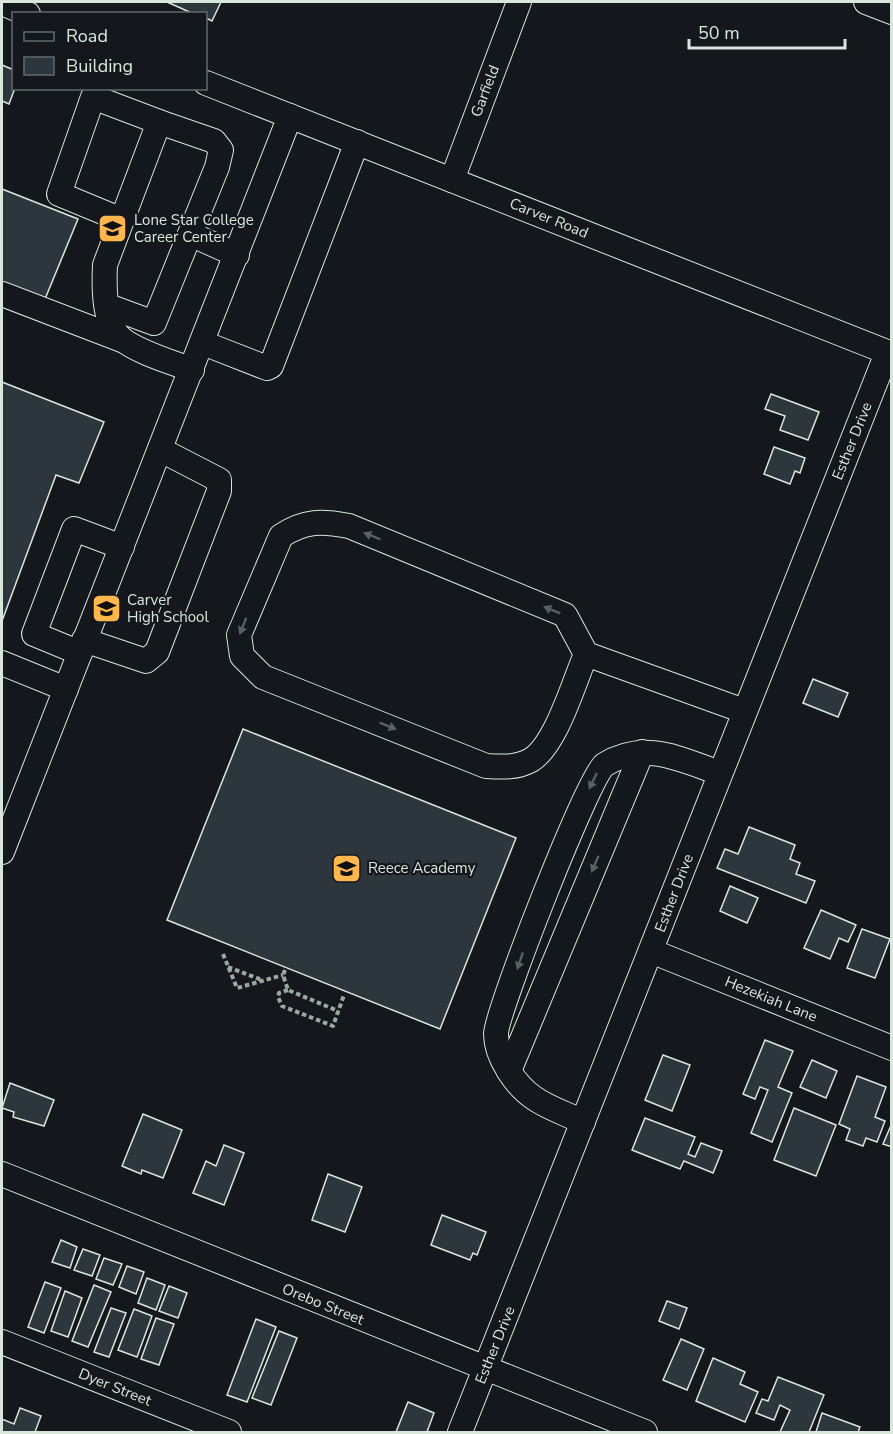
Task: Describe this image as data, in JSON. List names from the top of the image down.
{
  "streets": {
    "street": [
      "Garfield",
      "Carver Road",
      "Esther Drive",
      "Hezekiah Lane",
      "Orebo Street",
      "Dyer Street"
    ]
  },
  "crossings": [
    ["Garfield", "Carver Road"],
    ["Carver Road", "Esther Drive"],
    ["Esther Drive", "Hezekiah Lane"],
    ["Esther Drive", "Orebo Street"]
  ],
  "places": {
    "school or university": ["Lone Star College Career Center", "Carver High School", "Reece Academy"]
  },
  "legend": ["Road", "Building"],
  "scale_bar": "50 m"
}
